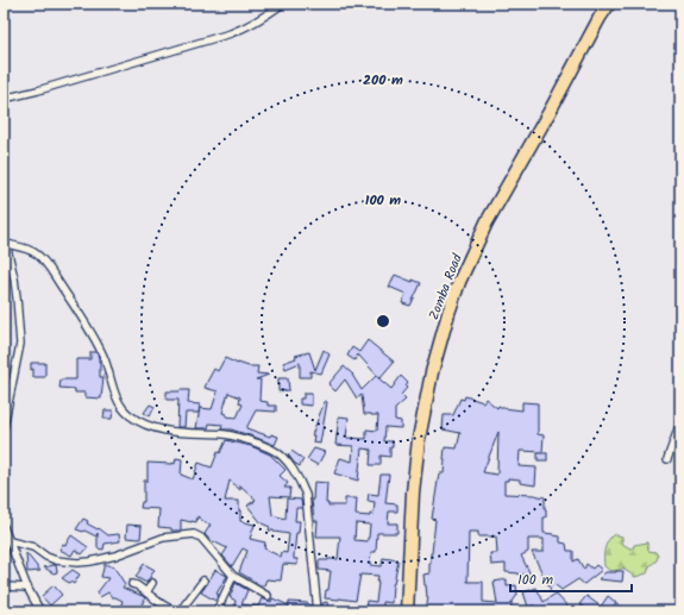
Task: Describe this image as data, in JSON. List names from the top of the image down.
{
  "streets": {
    "highway": ["Zomba Road"]
  },
  "scale_bar": "100 m",
  "rings": ["200 m", "100 m"]
}
